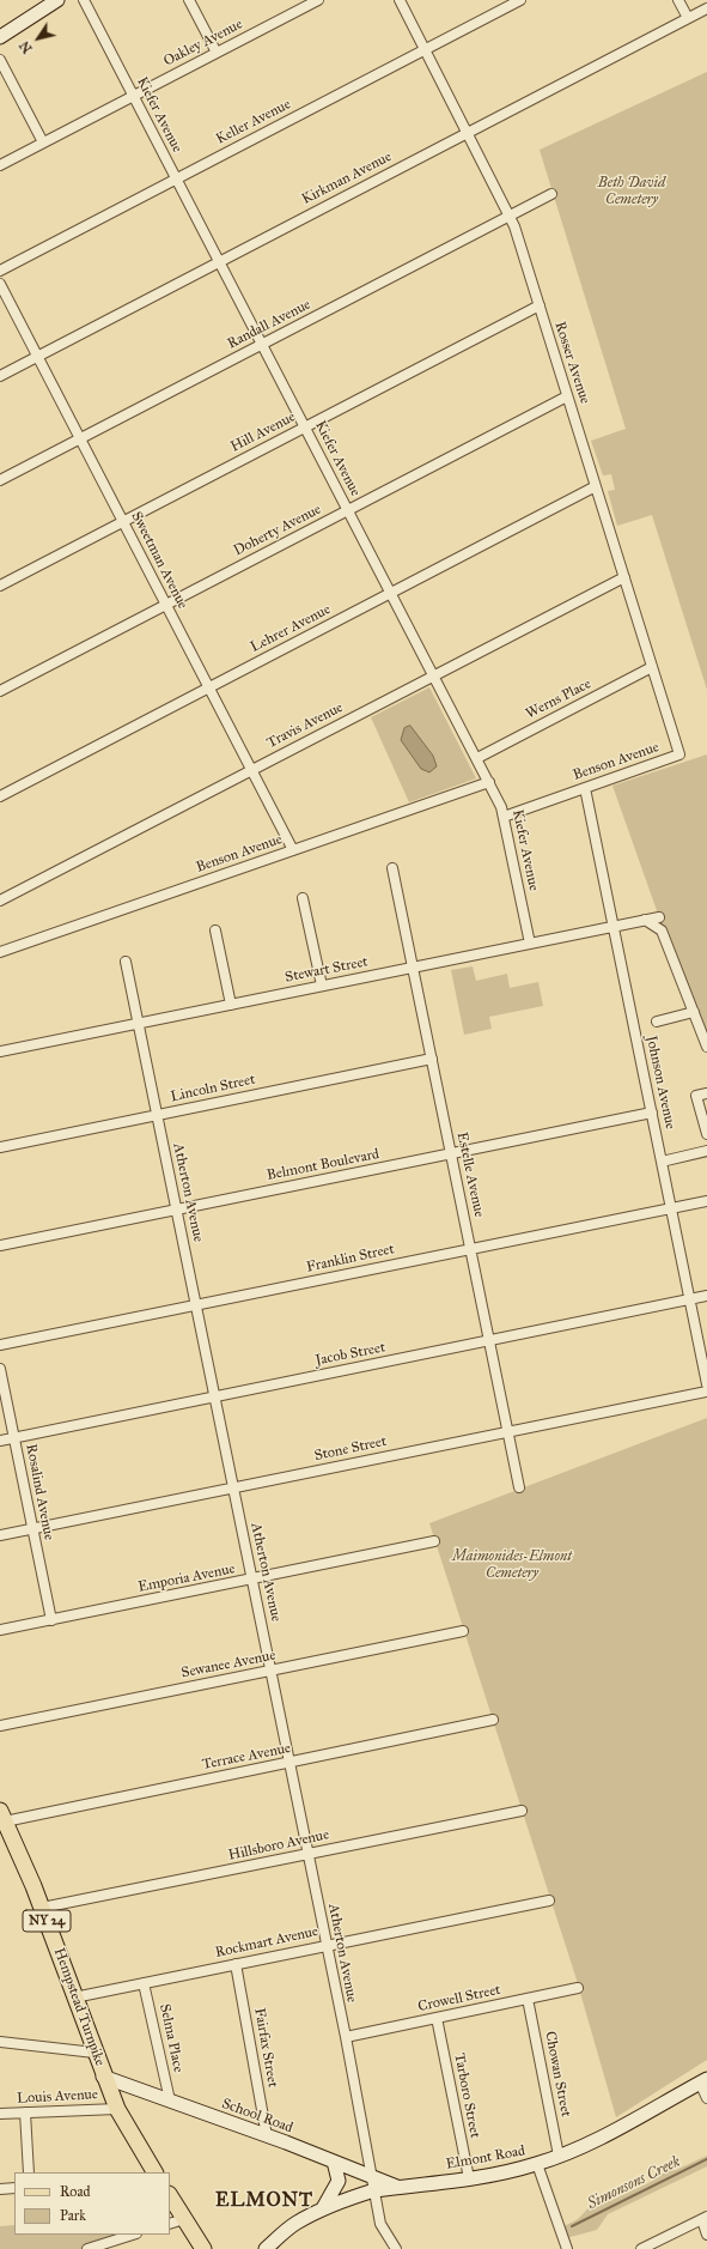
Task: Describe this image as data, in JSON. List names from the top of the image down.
{
  "streets": {
    "main road": [
      "NY 24",
      "Hempstead Turnpike",
      "School Road",
      "Elmont Road"
    ],
    "street": [
      "Oakley Avenue",
      "Kiefer Avenue",
      "Keller Avenue",
      "Kirkman Avenue",
      "Randall Avenue",
      "Rosser Avenue",
      "Hill Avenue",
      "Doherty Avenue",
      "Sweetman Avenue",
      "Lehrer Avenue",
      "Werns Place",
      "Travis Avenue",
      "Benson Avenue",
      "Stewart Street",
      "Johnson Avenue",
      "Lincoln Street",
      "Belmont Boulevard",
      "Estelle Avenue",
      "Atherton Avenue",
      "Franklin Street",
      "Jacob Street",
      "Stone Street",
      "Rosalind Avenue",
      "Emporia Avenue",
      "Sewanee Avenue",
      "Terrace Avenue",
      "Hillsboro Avenue",
      "Rockmart Avenue",
      "Crowell Street",
      "Selma Place",
      "Fairfax Street",
      "Chowan Street",
      "Tarboro Street",
      "Louis Avenue"
    ]
  },
  "crossings": [
    ["Oakley Avenue", "Kiefer Avenue"],
    ["Kiefer Avenue", "Keller Avenue"],
    ["Kiefer Avenue", "Kirkman Avenue"],
    ["Kiefer Avenue", "Randall Avenue"],
    ["Kiefer Avenue", "Hill Avenue"],
    ["Kiefer Avenue", "Doherty Avenue"],
    ["Kiefer Avenue", "Lehrer Avenue"],
    ["Kiefer Avenue", "Werns Place"],
    ["Kiefer Avenue", "Travis Avenue"],
    ["Kiefer Avenue", "Benson Avenue"],
    ["Kiefer Avenue", "Stewart Street"],
    ["Keller Avenue", "Rosser Avenue"],
    ["Kirkman Avenue", "Rosser Avenue"],
    ["Kirkman Avenue", "Sweetman Avenue"],
    ["Randall Avenue", "Rosser Avenue"],
    ["Randall Avenue", "Sweetman Avenue"],
    ["Rosser Avenue", "Hill Avenue"],
    ["Rosser Avenue", "Doherty Avenue"],
    ["Rosser Avenue", "Lehrer Avenue"],
    ["Rosser Avenue", "Werns Place"],
    ["Rosser Avenue", "Travis Avenue"],
    ["Rosser Avenue", "Benson Avenue"],
    ["Hill Avenue", "Sweetman Avenue"],
    ["Doherty Avenue", "Sweetman Avenue"],
    ["Sweetman Avenue", "Lehrer Avenue"],
    ["Sweetman Avenue", "Travis Avenue"],
    ["Sweetman Avenue", "Benson Avenue"],
    ["Benson Avenue", "Johnson Avenue"],
    ["Stewart Street", "Johnson Avenue"],
    ["Stewart Street", "Estelle Avenue"],
    ["Stewart Street", "Atherton Avenue"],
    ["Johnson Avenue", "Belmont Boulevard"],
    ["Johnson Avenue", "Franklin Street"],
    ["Johnson Avenue", "Jacob Street"],
    ["Lincoln Street", "Estelle Avenue"],
    ["Lincoln Street", "Atherton Avenue"],
    ["Belmont Boulevard", "Estelle Avenue"],
    ["Belmont Boulevard", "Atherton Avenue"],
    ["Estelle Avenue", "Franklin Street"],
    ["Estelle Avenue", "Jacob Street"],
    ["Estelle Avenue", "Stone Street"],
    ["Atherton Avenue", "Franklin Street"],
    ["Atherton Avenue", "Jacob Street"],
    ["Atherton Avenue", "Stone Street"],
    ["Atherton Avenue", "Emporia Avenue"],
    ["Atherton Avenue", "Sewanee Avenue"],
    ["Atherton Avenue", "Terrace Avenue"],
    ["Atherton Avenue", "Hillsboro Avenue"],
    ["Atherton Avenue", "Rockmart Avenue"],
    ["Atherton Avenue", "Crowell Street"],
    ["Atherton Avenue", "School Road"],
    ["Atherton Avenue", "Elmont Road"],
    ["Jacob Street", "Rosalind Avenue"],
    ["Stone Street", "Rosalind Avenue"],
    ["Rosalind Avenue", "Emporia Avenue"],
    ["Terrace Avenue", "Hempstead Turnpike"],
    ["Hillsboro Avenue", "Hempstead Turnpike"],
    ["Rockmart Avenue", "Hempstead Turnpike"],
    ["Rockmart Avenue", "Selma Place"],
    ["Rockmart Avenue", "Fairfax Street"],
    ["Crowell Street", "Chowan Street"],
    ["Crowell Street", "Tarboro Street"],
    ["Hempstead Turnpike", "Louis Avenue"],
    ["Hempstead Turnpike", "School Road"],
    ["Selma Place", "School Road"],
    ["Fairfax Street", "School Road"],
    ["Chowan Street", "Elmont Road"],
    ["Tarboro Street", "Elmont Road"],
    ["School Road", "Elmont Road"]
  ],
  "districts": ["ELMONT"],
  "water": ["Simonsons Creek"],
  "parks": ["Beth David Cemetery", "Maimonides-Elmont Cemetery"],
  "legend": ["Road", "Park"],
  "north": "bottom left"
}
